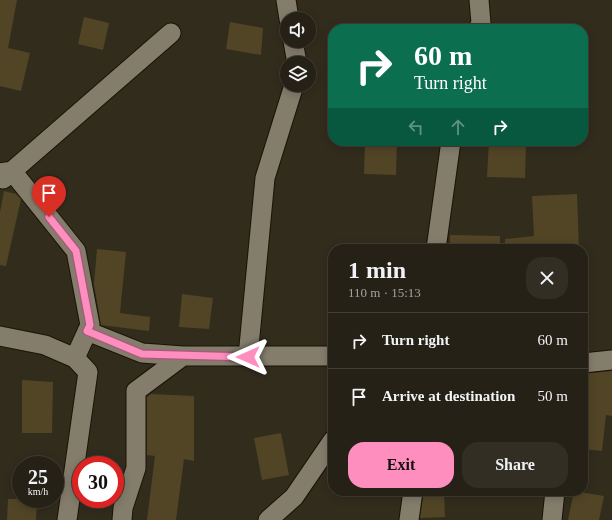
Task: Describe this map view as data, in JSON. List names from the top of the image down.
{
  "page": {
    "turn": ["60 m", "Turn right"],
    "heading": ["1 min", "110 m · 15:13"],
    "list": [
      {
        "name": "Turn right",
        "value": "60 m"
      },
      {
        "name": "Arrive at destination",
        "value": "50 m"
      }
    ],
    "buttons": ["Exit", "Share"],
    "speed": "25 km/h",
    "limit": "30"
  }
}
